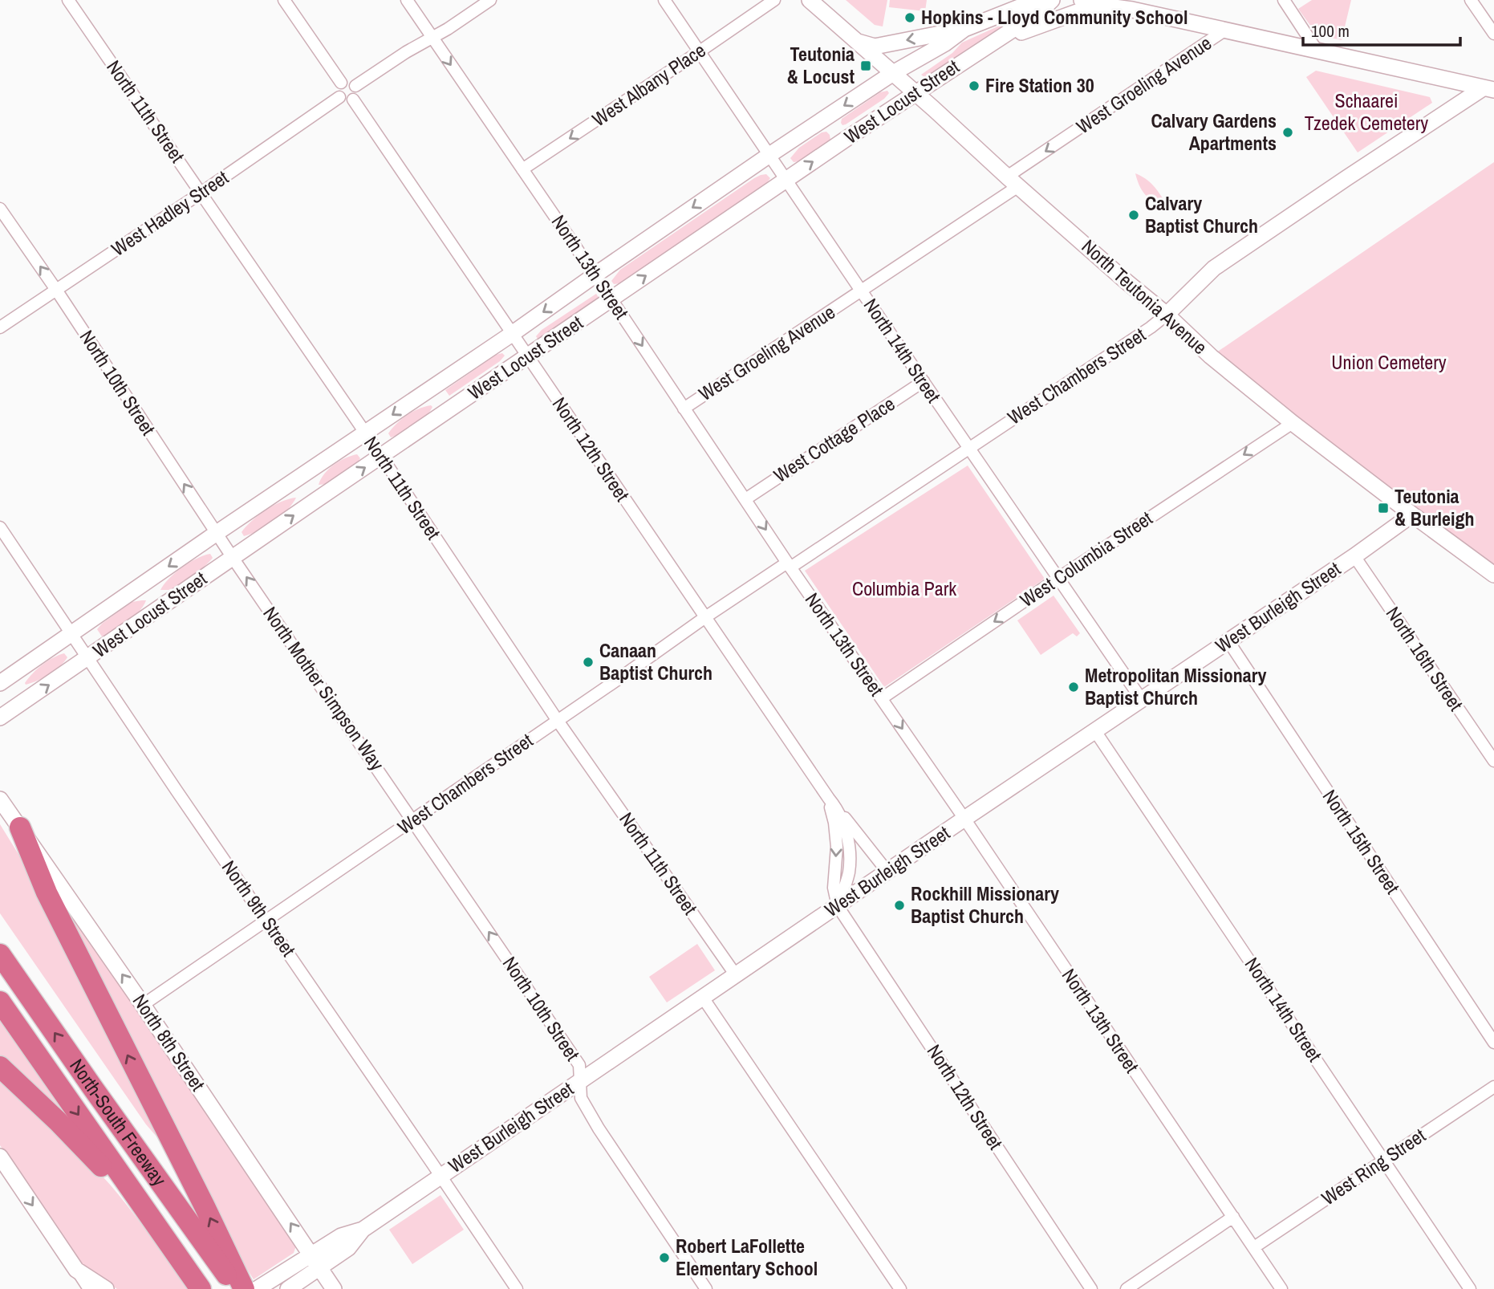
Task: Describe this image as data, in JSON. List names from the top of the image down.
{
  "streets": {
    "highway": ["North-South Freeway"],
    "main road": [
      "West Locust Street",
      "North Teutonia Avenue",
      "West Chambers Street",
      "West Burleigh Street",
      "North 8th Street"
    ],
    "street": [
      "West Albany Place",
      "West Groeling Avenue",
      "North 11th Street",
      "West Hadley Street",
      "North 13th Street",
      "North 14th Street",
      "North 10th Street",
      "West Cottage Place",
      "North 12th Street",
      "West Columbia Street",
      "North 16th Street",
      "North Mother Simpson Way",
      "North 15th Street",
      "North 9th Street",
      "West Ring Street"
    ]
  },
  "crossings": [
    ["West Albany Place", "North 13th Street"],
    ["West Albany Place", "North 14th Street"],
    ["West Groeling Avenue", "North 13th Street"],
    ["West Groeling Avenue", "North Teutonia Avenue"],
    ["West Groeling Avenue", "North 14th Street"],
    ["West Locust Street", "North 11th Street"],
    ["West Locust Street", "North 13th Street"],
    ["West Locust Street", "North Teutonia Avenue"],
    ["West Locust Street", "North 14th Street"],
    ["West Locust Street", "North 10th Street"],
    ["West Locust Street", "North 12th Street"],
    ["West Locust Street", "North Mother Simpson Way"],
    ["West Locust Street", "North 9th Street"],
    ["North 11th Street", "West Hadley Street"],
    ["North 11th Street", "West Chambers Street"],
    ["North 11th Street", "West Burleigh Street"],
    ["West Hadley Street", "North 10th Street"],
    ["West Hadley Street", "North 12th Street"],
    ["North 13th Street", "West Chambers Street"],
    ["North 13th Street", "West Cottage Place"],
    ["North 13th Street", "West Columbia Street"],
    ["North 13th Street", "West Burleigh Street"],
    ["North 13th Street", "West Ring Street"],
    ["North Teutonia Avenue", "West Chambers Street"],
    ["North Teutonia Avenue", "West Columbia Street"],
    ["North Teutonia Avenue", "West Burleigh Street"],
    ["North 14th Street", "West Chambers Street"],
    ["North 14th Street", "West Cottage Place"],
    ["North 14th Street", "West Columbia Street"],
    ["North 14th Street", "West Burleigh Street"],
    ["North 14th Street", "West Ring Street"],
    ["West Chambers Street", "North 10th Street"],
    ["West Chambers Street", "North 12th Street"],
    ["West Chambers Street", "North Mother Simpson Way"],
    ["West Chambers Street", "North 9th Street"],
    ["West Chambers Street", "North 8th Street"],
    ["North 10th Street", "West Burleigh Street"],
    ["North 10th Street", "North Mother Simpson Way"],
    ["North 12th Street", "West Burleigh Street"],
    ["West Burleigh Street", "North 16th Street"],
    ["West Burleigh Street", "North 15th Street"],
    ["West Burleigh Street", "North 9th Street"],
    ["West Burleigh Street", "North 8th Street"]
  ],
  "one_way": [
    "West Albany Place",
    "West Groeling Avenue",
    "North 10th Street",
    "West Columbia Street",
    "North Mother Simpson Way",
    "North 8th Street"
  ],
  "parks": ["Schaarei Tzedek Cemetery", "Union Cemetery", "Columbia Park"],
  "places": {
    "other": [
      "Hopkins - Lloyd Community School",
      "Fire Station 30",
      "Calvary Gardens Apartments",
      "Calvary Baptist Church",
      "Canaan Baptist Church",
      "Metropolitan Missionary Baptist Church",
      "Rockhill Missionary Baptist Church",
      "Robert LaFollette Elementary School"
    ],
    "transit": ["Teutonia & Locust", "Teutonia & Burleigh"]
  },
  "scale_bar": "100 m"
}
